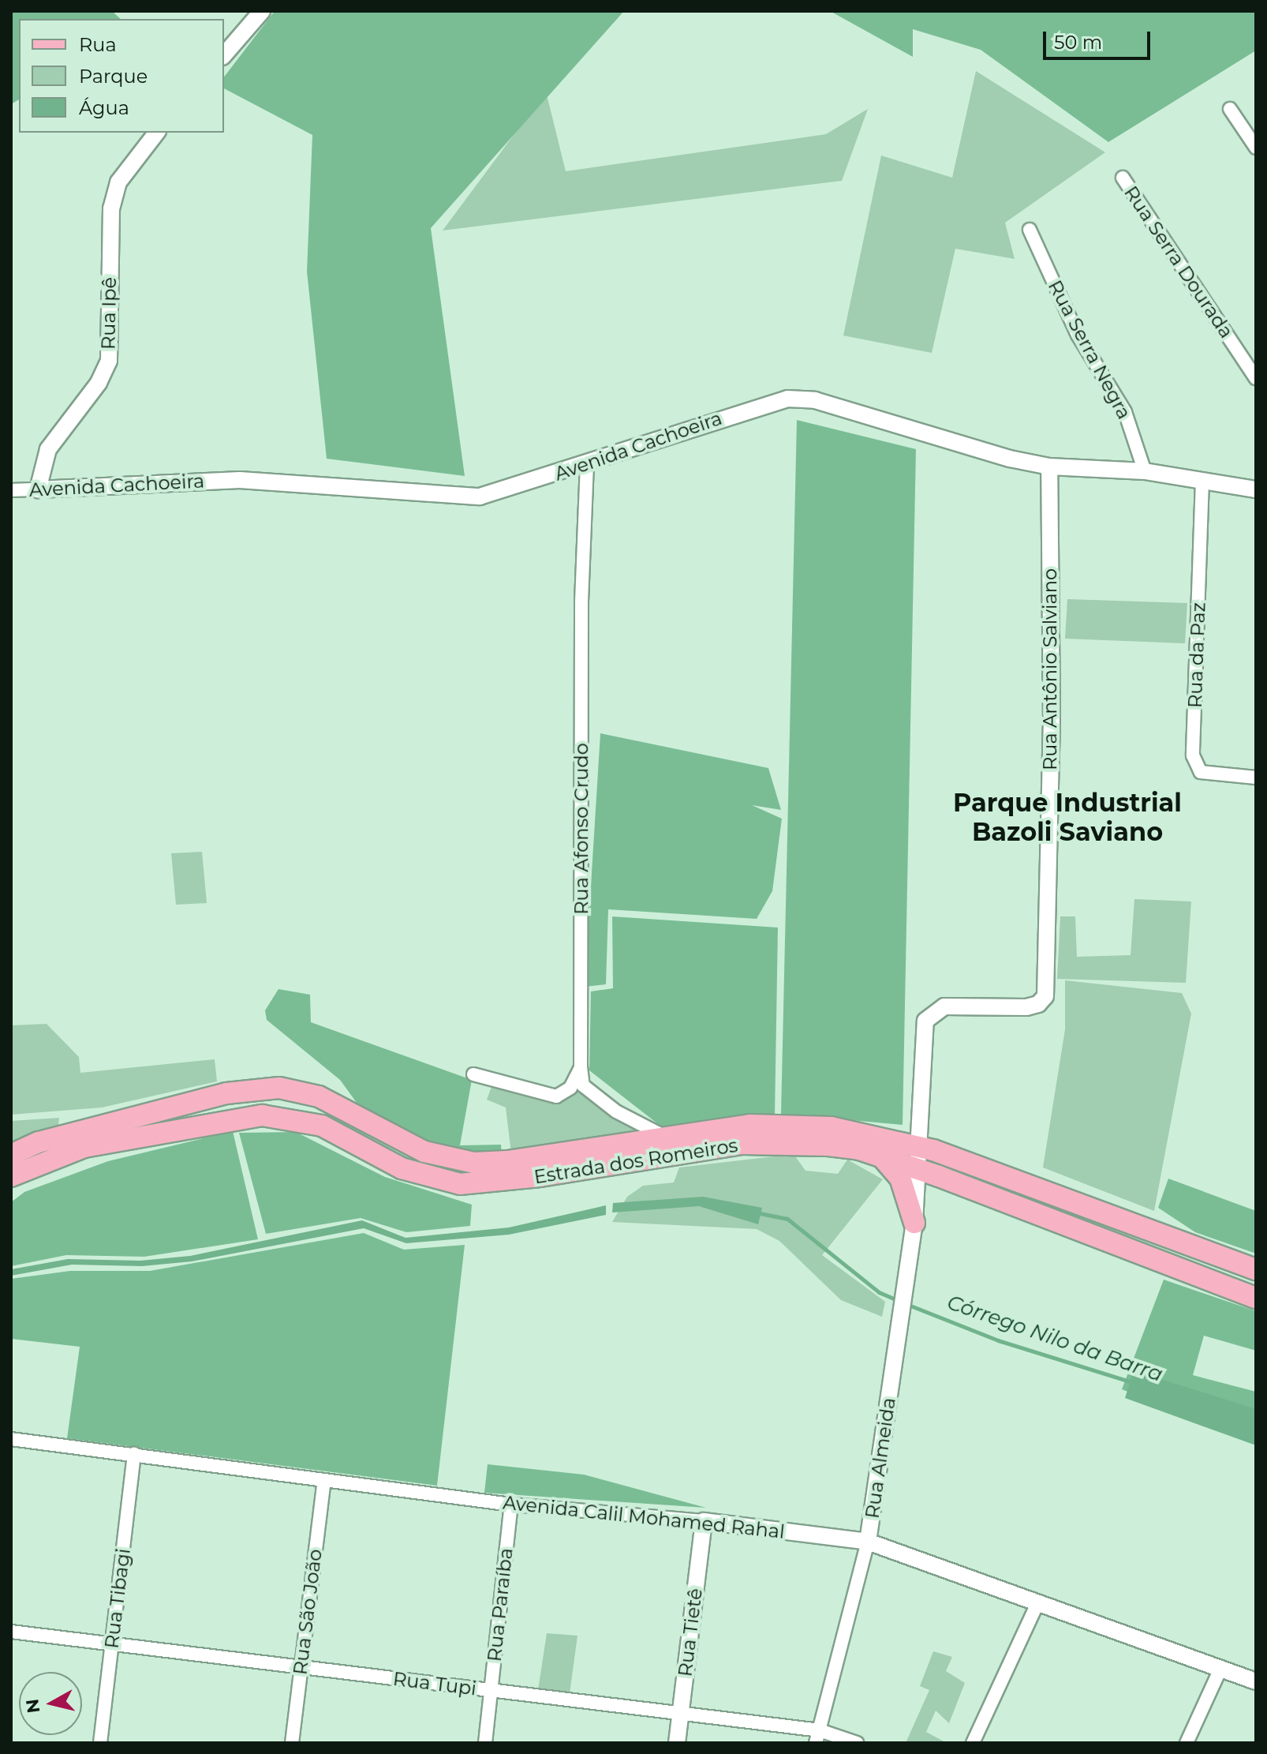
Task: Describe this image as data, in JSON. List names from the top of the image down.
{
  "streets": {
    "main road": ["Estrada dos Romeiros"],
    "street": [
      "Rua Serra Dourada",
      "Rua Ipê",
      "Rua Serra Negra",
      "Avenida Cachoeira",
      "Rua da Paz",
      "Rua Antônio Salviano",
      "Rua Afonso Crudo",
      "Rua Almeida",
      "Avenida Calil Mohamed Rahal",
      "Rua Tibagi",
      "Rua Paraíba",
      "Rua São João",
      "Rua Tietê",
      "Rua Tupi"
    ]
  },
  "crossings": [
    ["Rua Ipê", "Avenida Cachoeira"],
    ["Rua Serra Negra", "Avenida Cachoeira"],
    ["Avenida Cachoeira", "Rua da Paz"],
    ["Avenida Cachoeira", "Rua Antônio Salviano"],
    ["Avenida Cachoeira", "Rua Afonso Crudo"],
    ["Rua Antônio Salviano", "Estrada dos Romeiros"],
    ["Rua Antônio Salviano", "Rua Almeida"],
    ["Estrada dos Romeiros", "Rua Almeida"],
    ["Rua Almeida", "Avenida Calil Mohamed Rahal"],
    ["Rua Almeida", "Rua Tupi"],
    ["Avenida Calil Mohamed Rahal", "Rua Tibagi"],
    ["Avenida Calil Mohamed Rahal", "Rua Paraíba"],
    ["Avenida Calil Mohamed Rahal", "Rua São João"],
    ["Avenida Calil Mohamed Rahal", "Rua Tietê"],
    ["Rua Tibagi", "Rua Tupi"],
    ["Rua Paraíba", "Rua Tupi"],
    ["Rua São João", "Rua Tupi"],
    ["Rua Tietê", "Rua Tupi"]
  ],
  "districts": ["Parque Industrial Bazoli Saviano"],
  "water": ["Córrego Nilo da Barra"],
  "legend": ["Rua", "Parque", "Água"],
  "scale_bar": "50 m",
  "north": "left"
}
